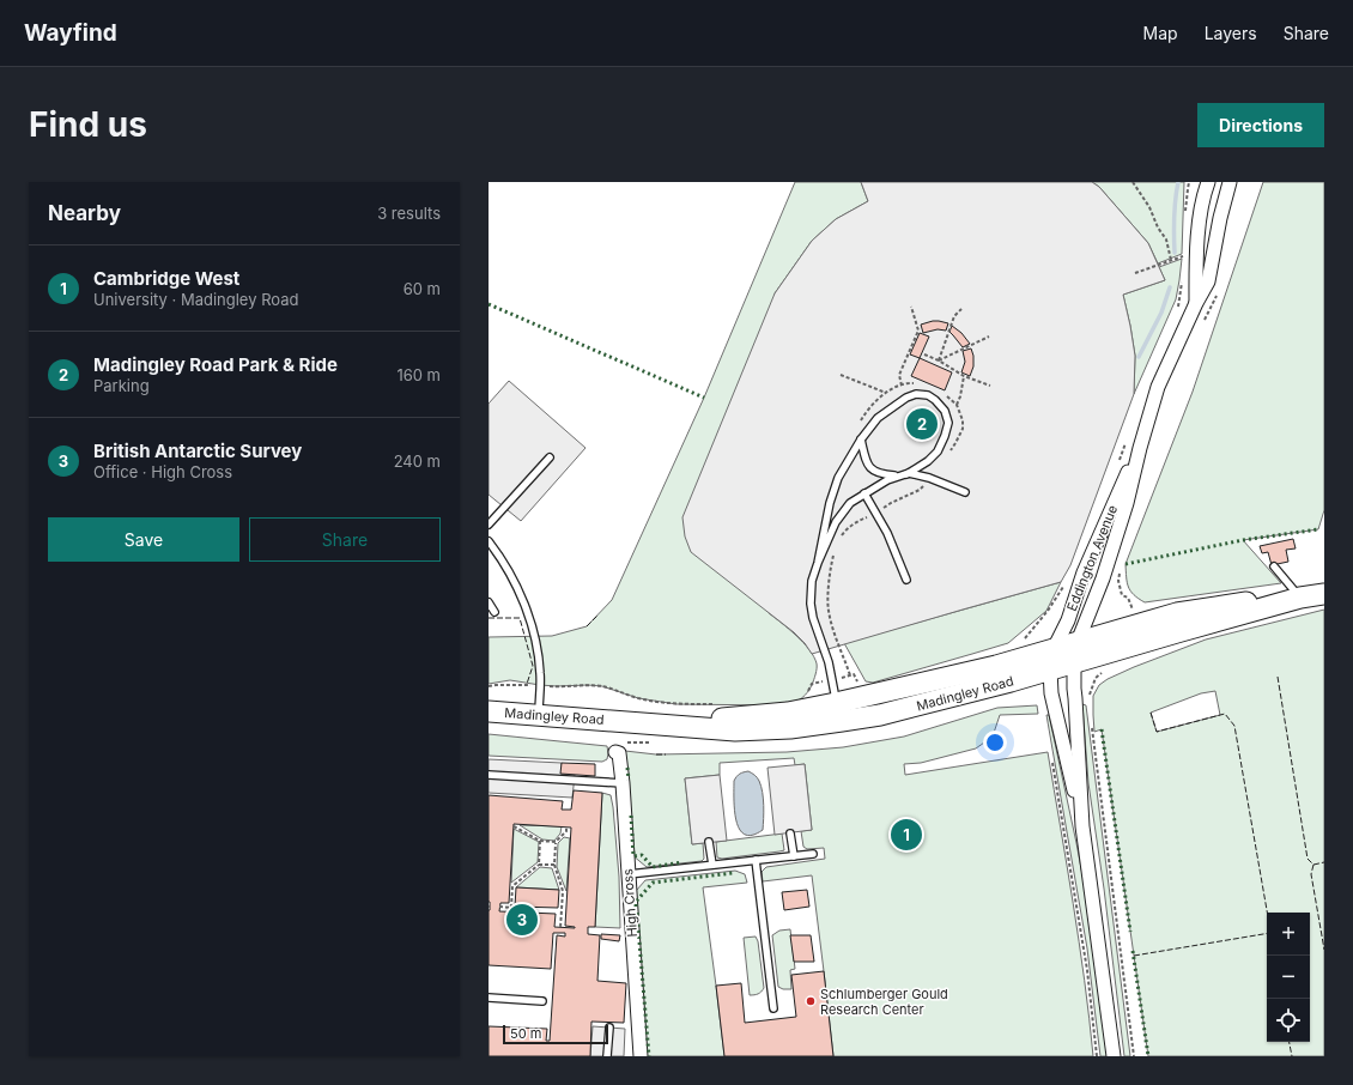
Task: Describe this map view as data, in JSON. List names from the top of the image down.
{
  "streets": {
    "main road": ["Madingley Road"],
    "street": ["Eddington Avenue", "High Cross"]
  },
  "crossings": [
    ["Eddington Avenue", "Madingley Road"]
  ],
  "places": ["Schlumberger Gould Research Center"],
  "scale_bar": "50 m",
  "page": {
    "header": "Wayfind",
    "nav": ["Map", "Layers", "Share"],
    "buttons": [
      "Directions",
      ["Save", "Share"]
    ],
    "title": "Find us",
    "heading": ["Nearby", "3 results"],
    "list": [
      {
        "mark": "1",
        "name": "Cambridge West",
        "note": "University · Madingley Road",
        "value": "60 m"
      },
      {
        "mark": "2",
        "name": "Madingley Road Park & Ride",
        "note": "Parking",
        "value": "160 m"
      },
      {
        "mark": "3",
        "name": "British Antarctic Survey",
        "note": "Office · High Cross",
        "value": "240 m"
      }
    ],
    "pins": ["2", "1", "3"],
    "map_buttons": ["+", "−"],
    "scale": "50 m"
  }
}
